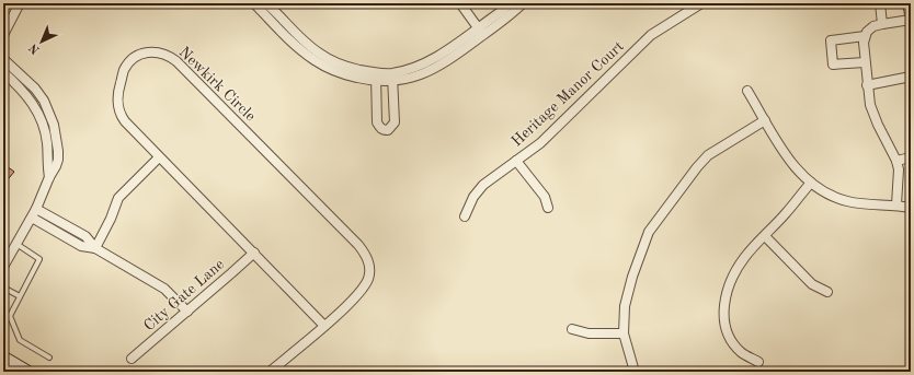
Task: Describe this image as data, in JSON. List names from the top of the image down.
{
  "streets": {
    "street": ["Newkirk Circle", "Heritage Manor Court", "City Gate Lane"]
  },
  "crossings": [
    ["Newkirk Circle", "City Gate Lane"]
  ],
  "north": "bottom left"
}
